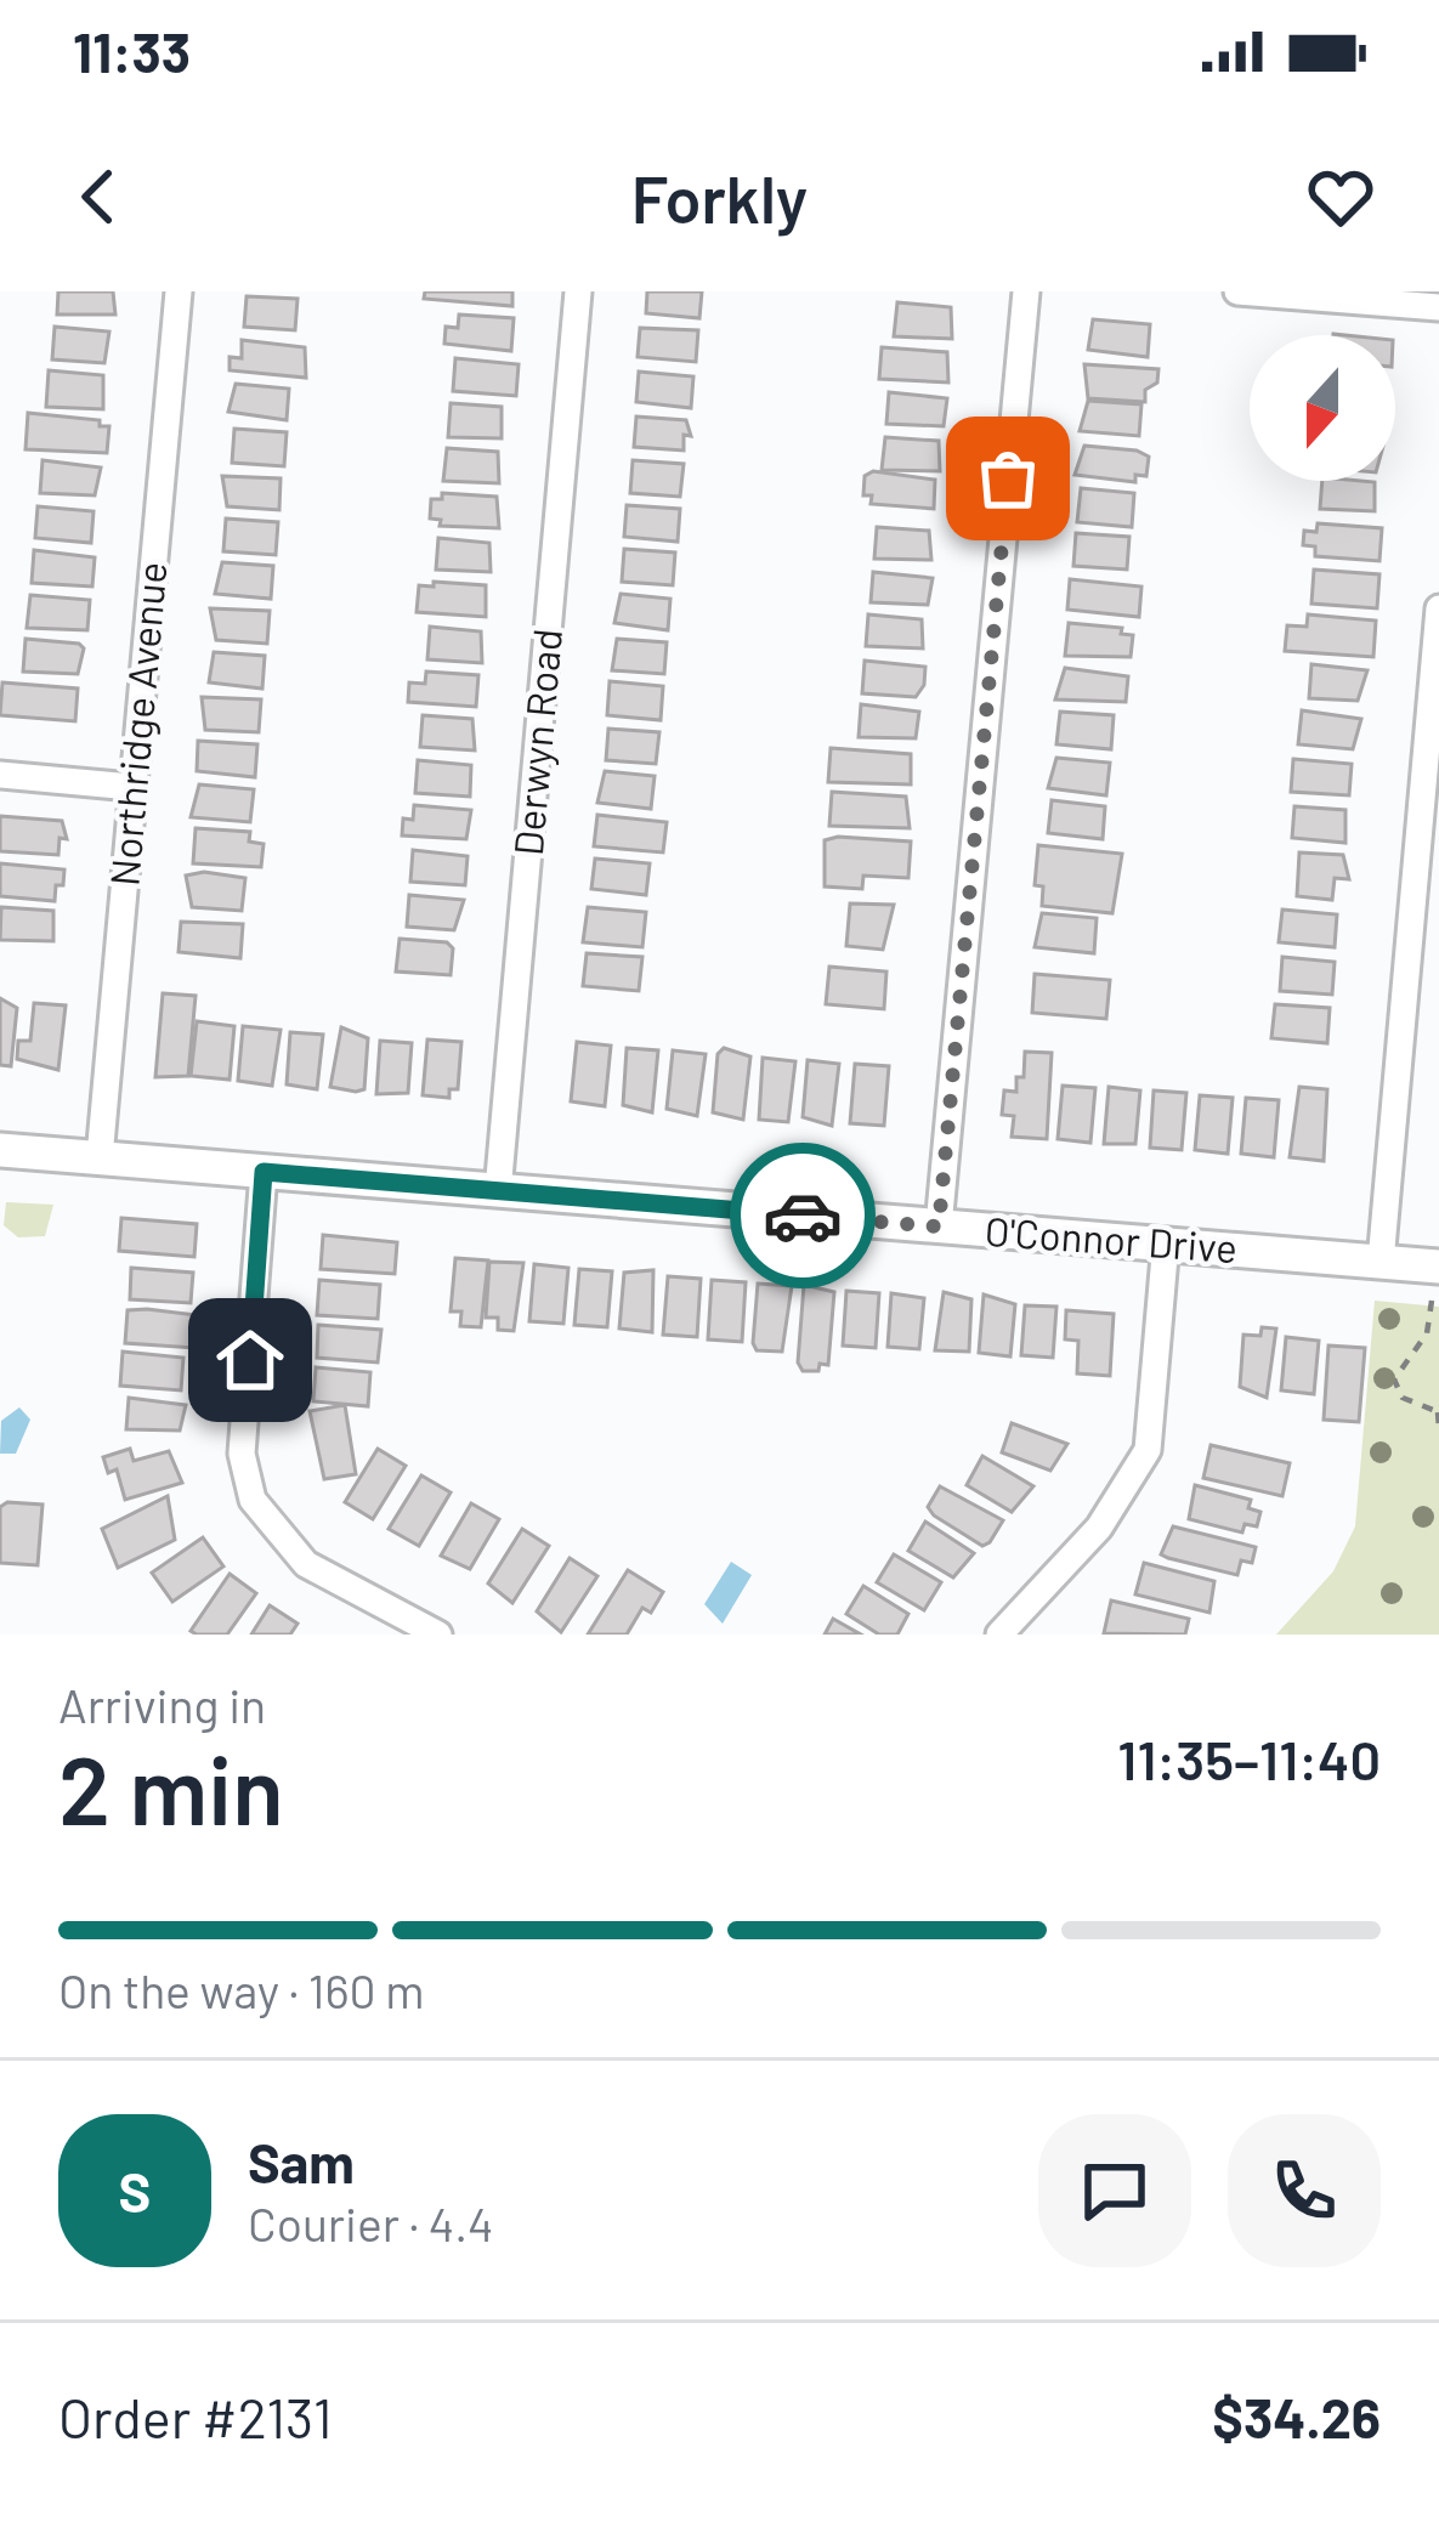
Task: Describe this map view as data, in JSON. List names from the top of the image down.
{
  "streets": {
    "main road": ["O'Connor Drive"],
    "street": ["Northridge Avenue", "Derwyn Road"]
  },
  "crossings": [
    ["Northridge Avenue", "O'Connor Drive"],
    ["Derwyn Road", "O'Connor Drive"]
  ],
  "north": "bottom",
  "page": {
    "status": "11:33",
    "header": "Forkly",
    "heading": ["2 min", "Arriving in", "11:35–11:40"],
    "panel": [
      "Sam",
      "Courier · 4.4",
      "Order #2131",
      "$34.26"
    ],
    "bar": "On the way · 160 m",
    "round": "S"
  }
}
